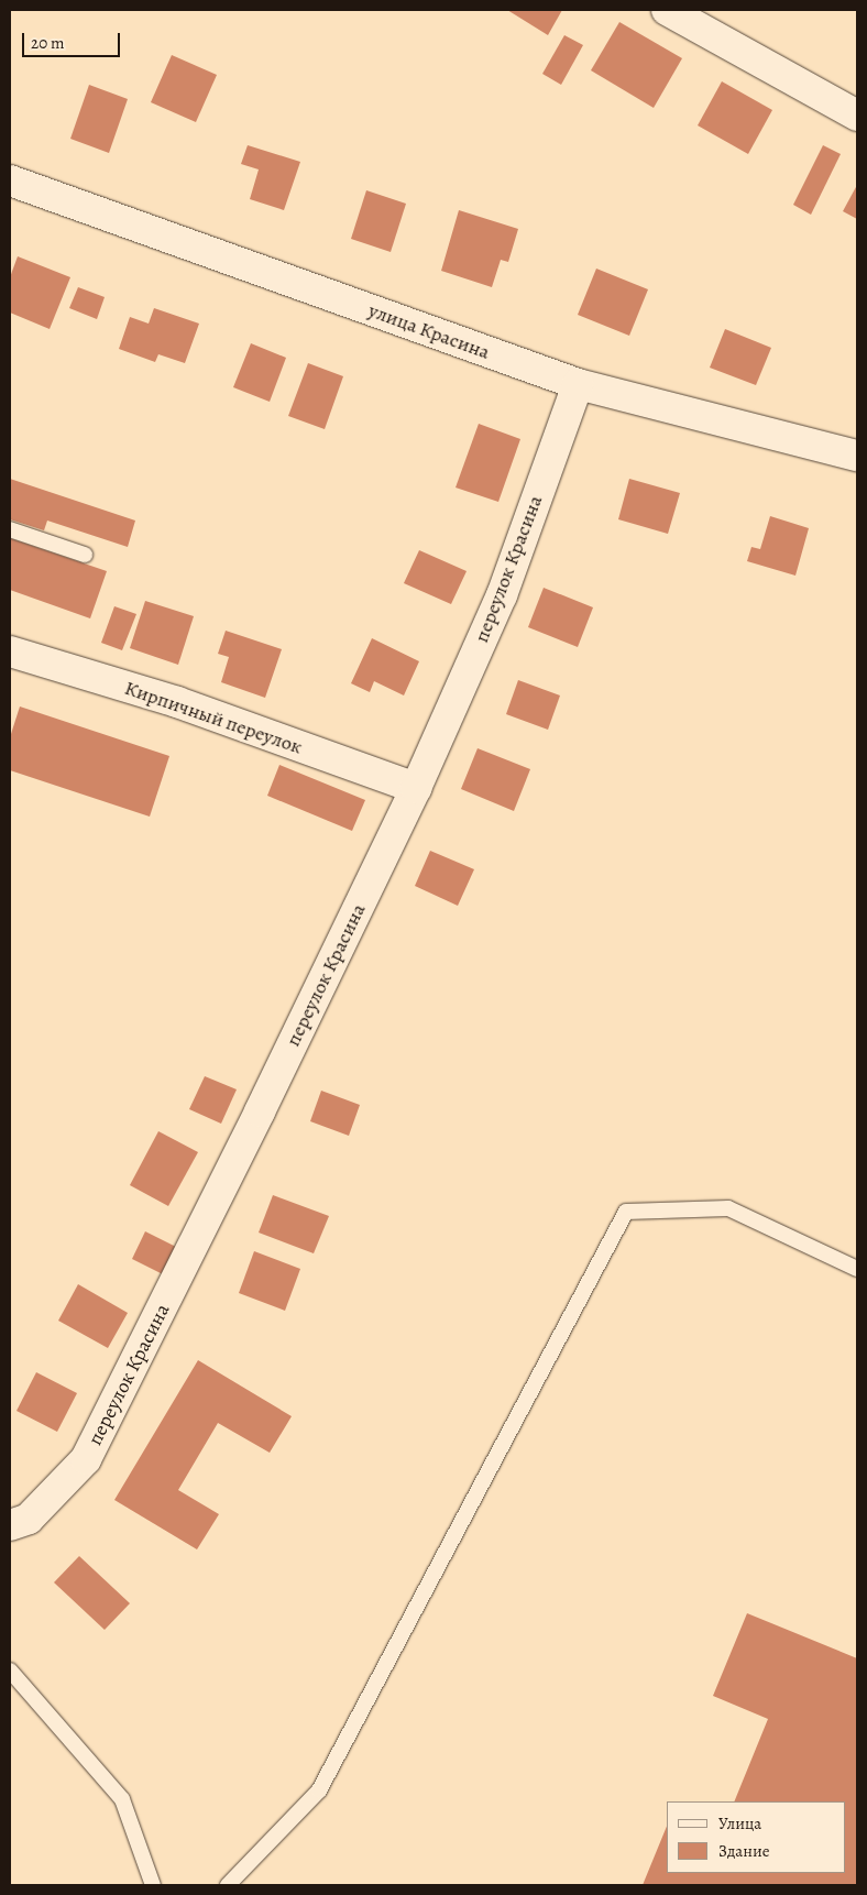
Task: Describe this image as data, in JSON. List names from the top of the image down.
{
  "streets": {
    "street": ["улица Красина", "переулок Красина", "Кирпичный переулок"]
  },
  "crossings": [
    ["улица Красина", "переулок Красина"],
    ["переулок Красина", "Кирпичный переулок"]
  ],
  "legend": ["Улица", "Здание"],
  "scale_bar": "20 m"
}
